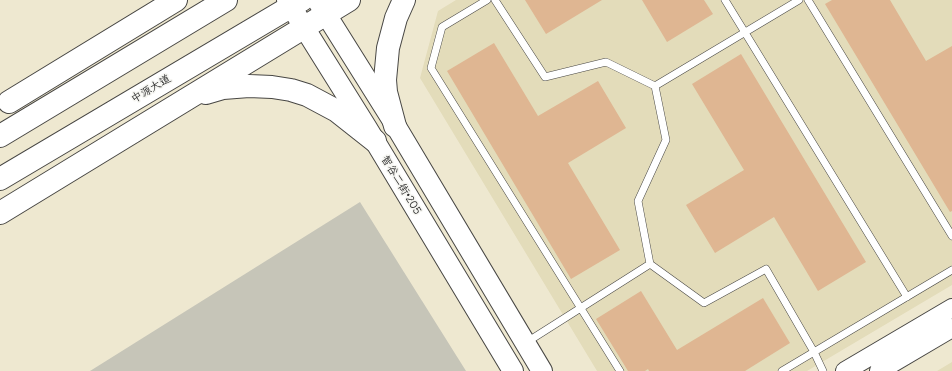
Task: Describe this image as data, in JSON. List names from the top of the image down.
{
  "streets": {
    "main road": ["中源大道", "智谷二街•205"]
  },
  "crossings": [
    ["中源大道", "智谷二街•205"]
  ]
}
